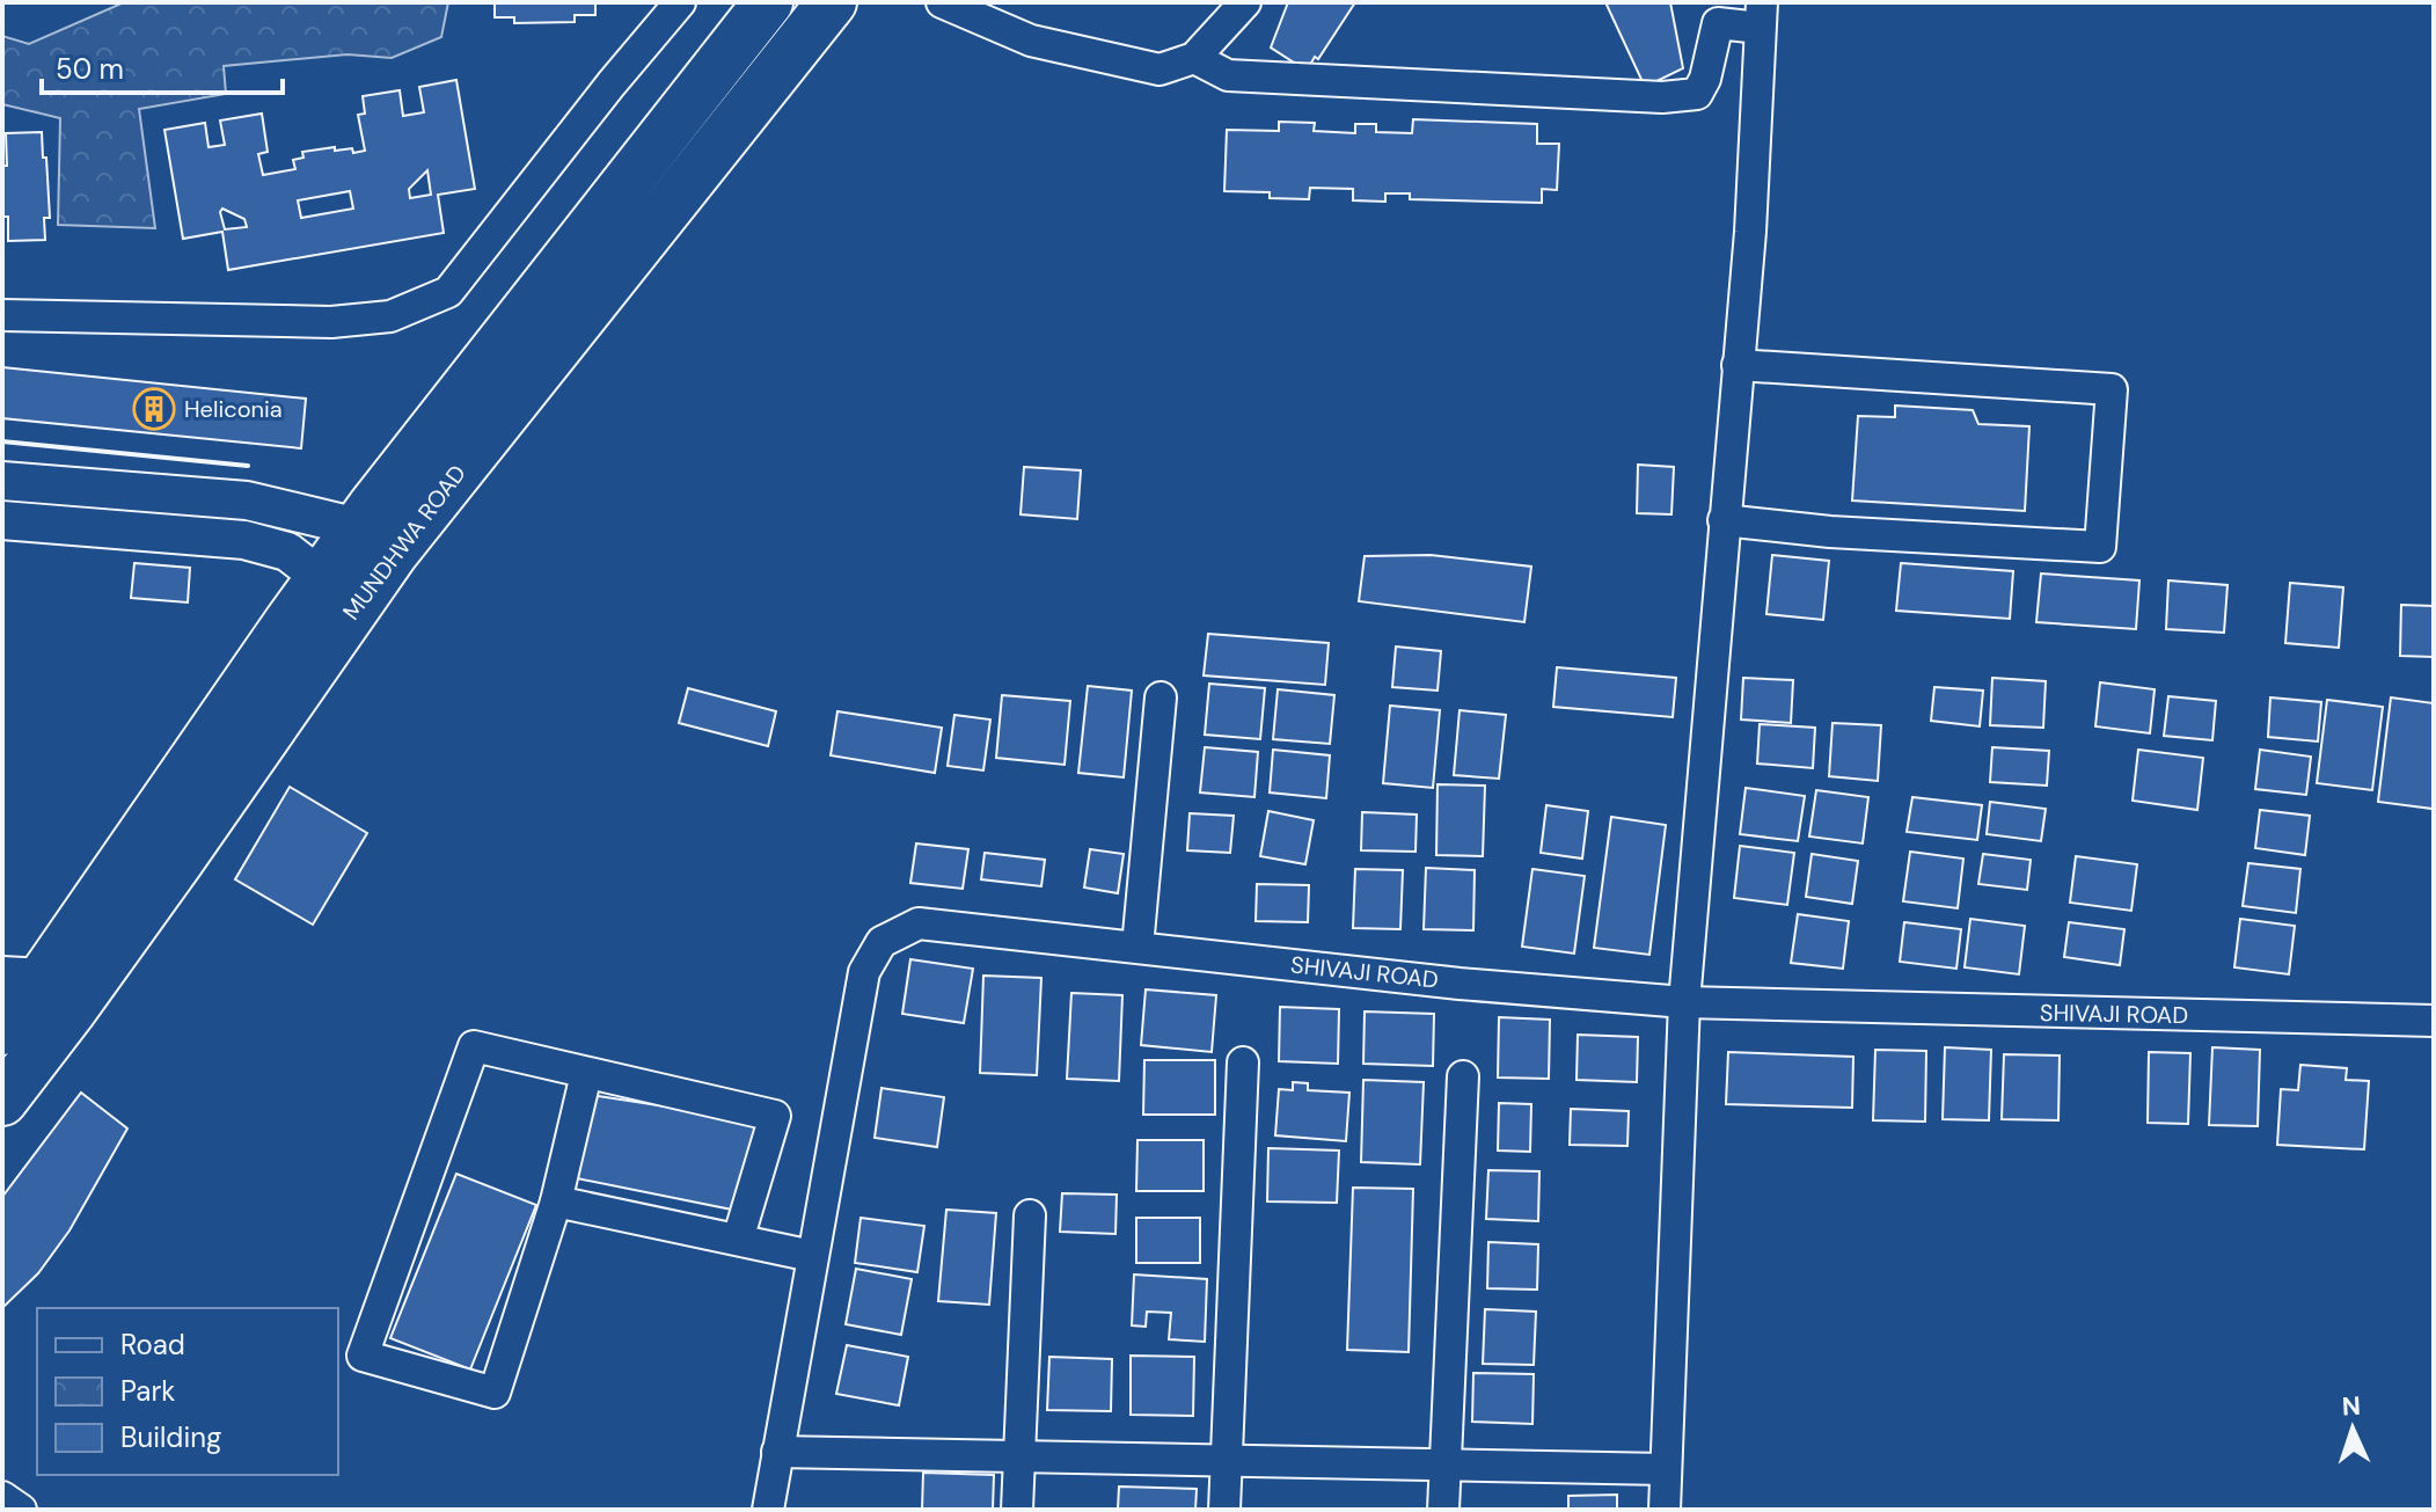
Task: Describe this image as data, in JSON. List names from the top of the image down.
{
  "streets": {
    "highway": ["MUNDHWA ROAD"],
    "street": ["SHIVAJI ROAD"]
  },
  "places": {
    "building": ["Heliconia"]
  },
  "legend": ["Road", "Park", "Building"],
  "scale_bar": "50 m",
  "north": "top"
}
